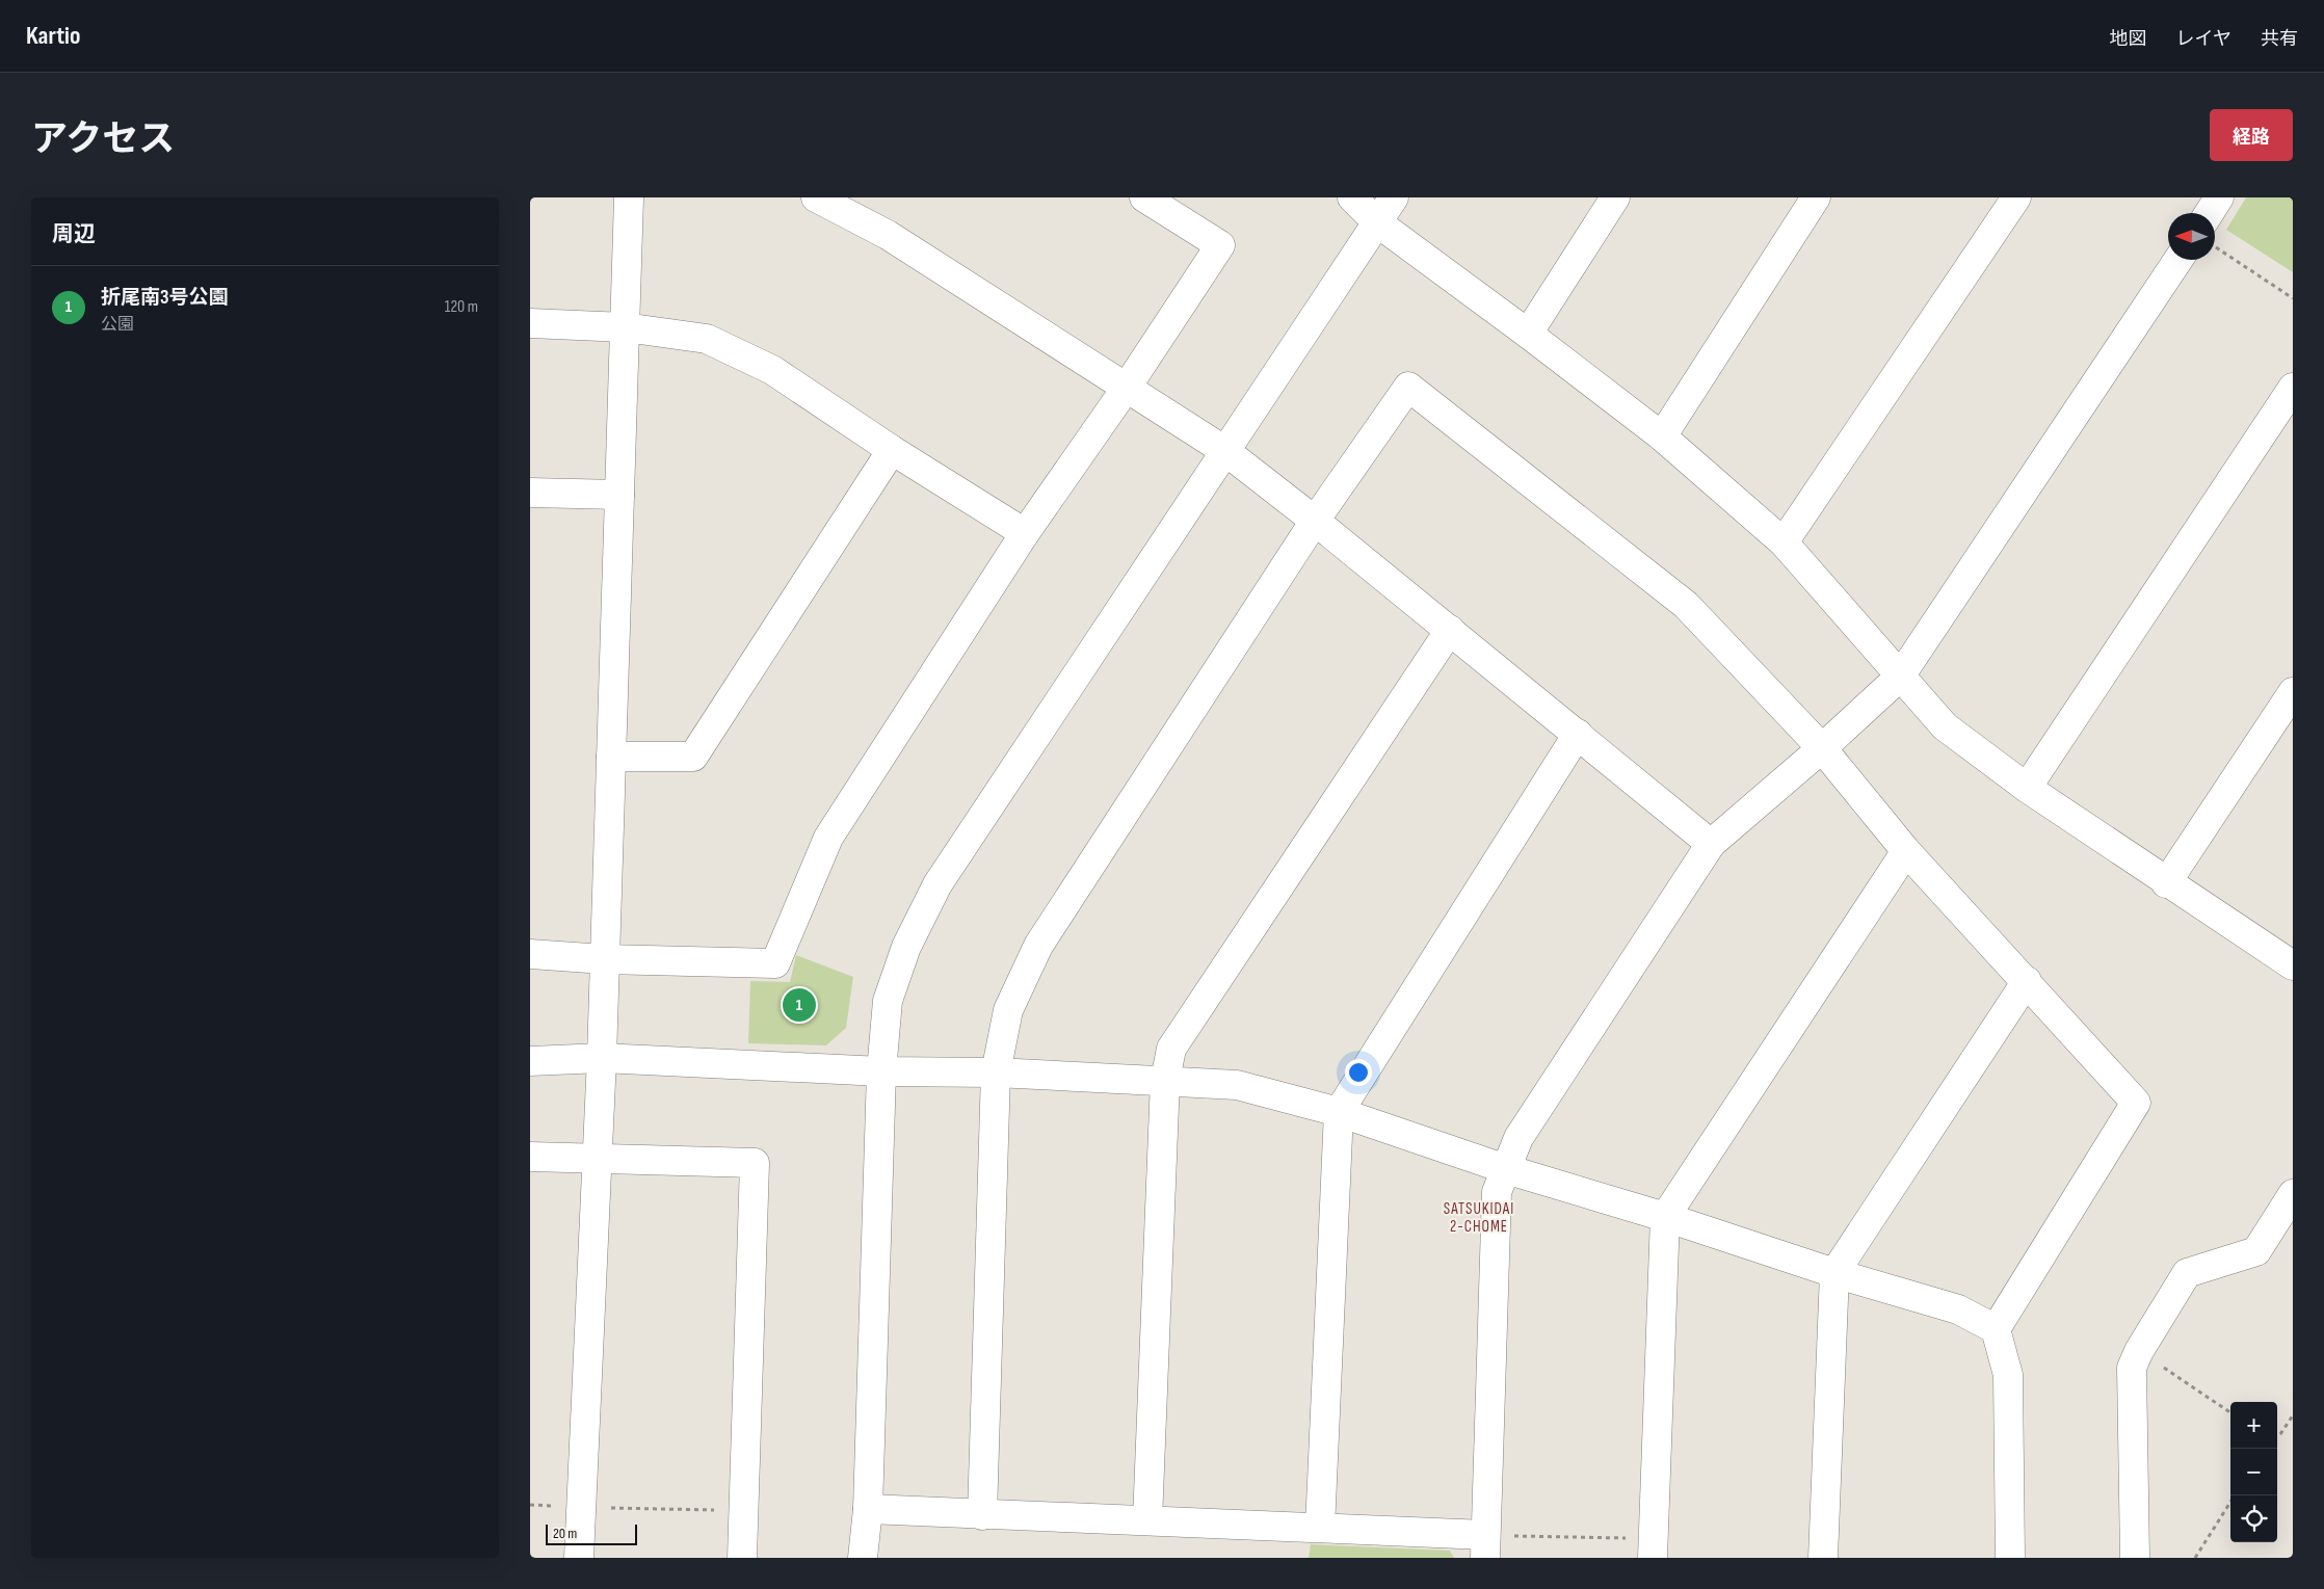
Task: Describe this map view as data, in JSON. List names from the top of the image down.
{
  "districts": ["SATSUKIDAI 2-CHOME"],
  "scale_bar": "20 m",
  "north": "left",
  "page": {
    "header": "Kartio",
    "nav": ["地図", "レイヤ", "共有"],
    "title": "アクセス",
    "buttons": "経路",
    "heading": "周辺",
    "list": [
      {
        "mark": "1",
        "name": "折尾南3号公園",
        "note": "公園",
        "value": "120 m"
      }
    ],
    "pins": "1",
    "map_buttons": ["+", "−"],
    "scale": "20 m"
  }
}
